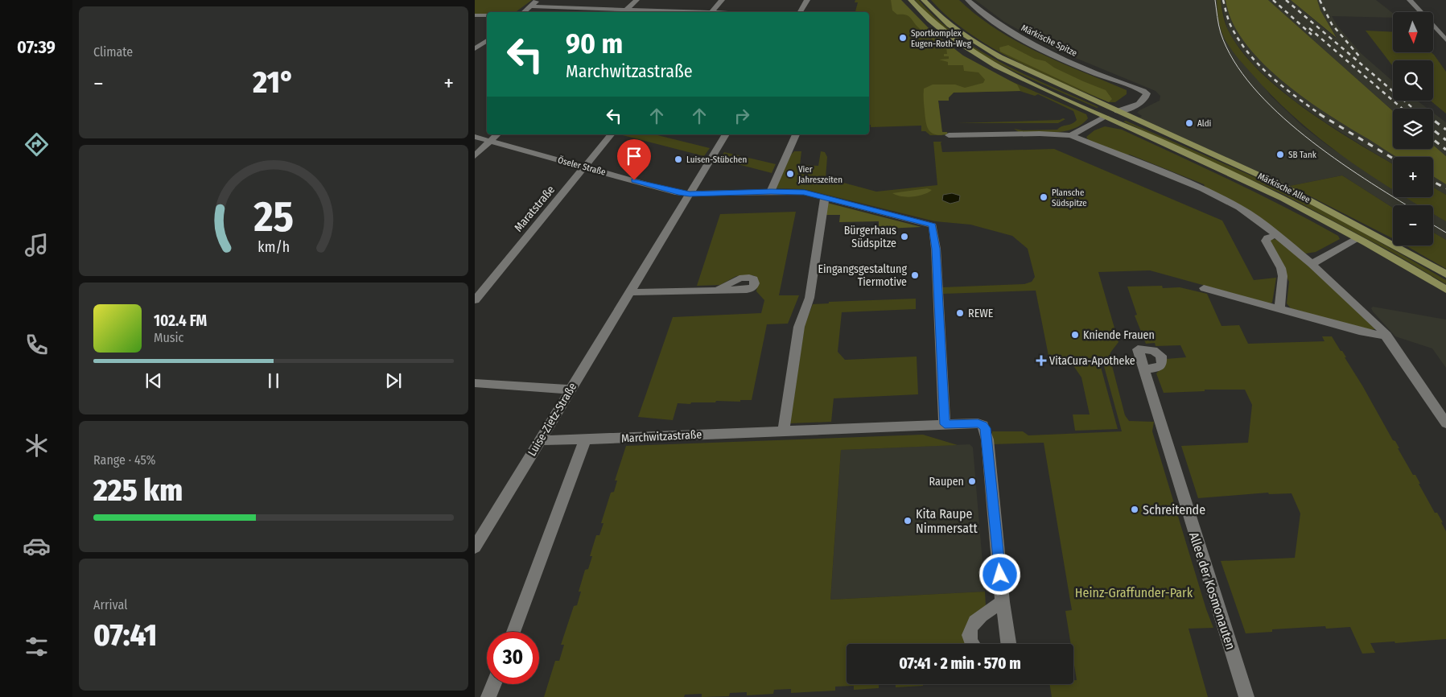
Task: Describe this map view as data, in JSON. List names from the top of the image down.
{
  "streets": {
    "main road": ["Märkische Allee"],
    "street": [
      "Märkische Spitze",
      "Öseler Straße",
      "Maratstraße",
      "Luise-Zietz-Straße",
      "Marchwitzastraße",
      "Allee der Kosmonauten"
    ]
  },
  "crossings": [
    ["Märkische Spitze", "Märkische Allee"],
    ["Öseler Straße", "Maratstraße"],
    ["Öseler Straße", "Luise-Zietz-Straße"],
    ["Luise-Zietz-Straße", "Marchwitzastraße"]
  ],
  "parks": ["Heinz-Graffunder-Park"],
  "places": {
    "other": [
      "Sportkomplex Eugen-Roth-Weg",
      "Aldi",
      "SB Tank",
      "Luisen-Stübchen",
      "Vier Jahreszeiten",
      "Plansche Südspitze",
      "Bürgerhaus Südspitze",
      "Eingangsgestaltung Tiermotive",
      "REWE",
      "Kniende Frauen",
      "Raupen",
      "Schreitende",
      "Kita Raupe Nimmersatt"
    ],
    "health": ["VitaCura-Apotheke"]
  },
  "north": "bottom",
  "page": {
    "tabs": "07:39",
    "tile": [
      "Climate",
      ["Range · 45%", "225 km"],
      ["Arrival", "07:41"]
    ],
    "map_buttons": ["+", "−"],
    "turn": ["90 m", "Marchwitzastraße"],
    "heat": ["−", "21°", "+"],
    "song": ["102.4 FM", "Music"],
    "limit": "30",
    "trip": "07:41 · 2 min · 570 m",
    "gauge": ["25", "km/h"]
  }
}
